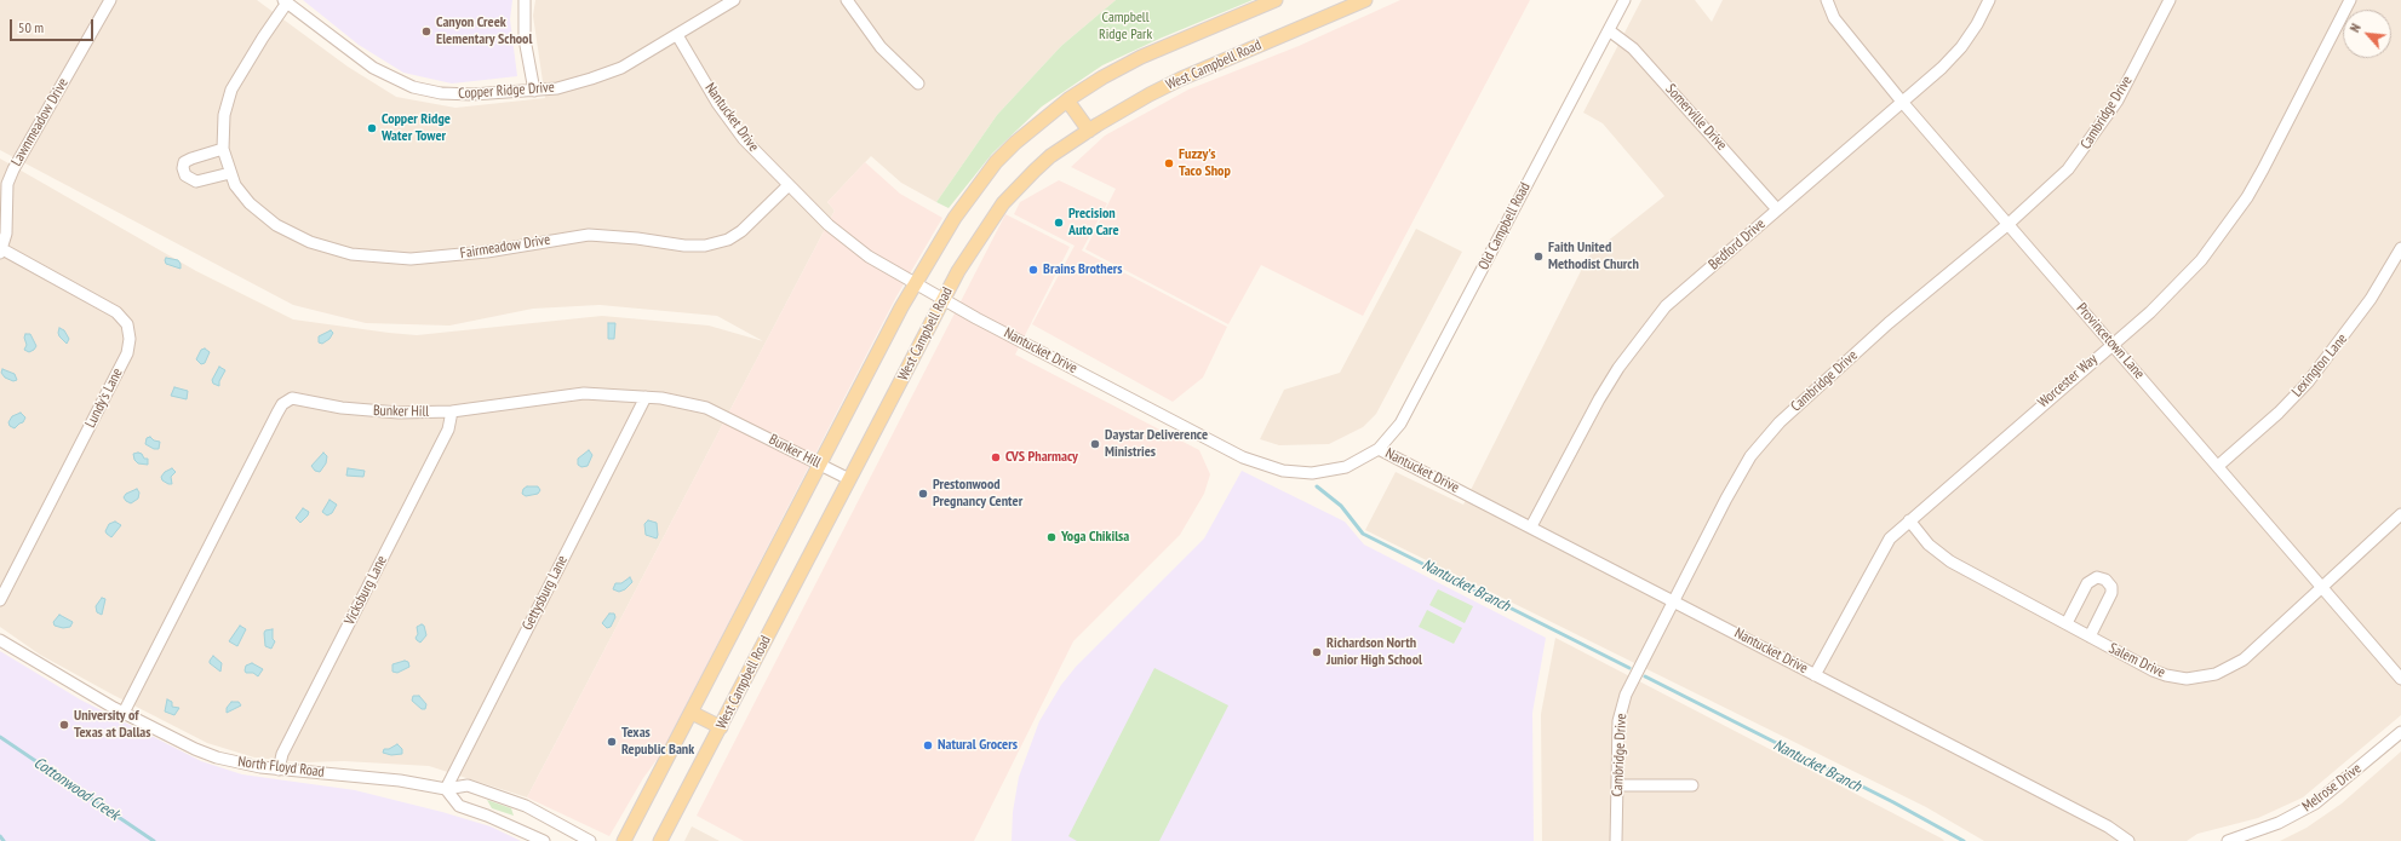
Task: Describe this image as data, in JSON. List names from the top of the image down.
{
  "streets": {
    "main road": ["West Campbell Road"],
    "street": [
      "Copper Ridge Drive",
      "Cambridge Drive",
      "Nantucket Drive",
      "Somerville Drive",
      "Lawnmeadow Drive",
      "Old Campbell Road",
      "Bedford Drive",
      "Fairmeadow Drive",
      "Provincetown Lane",
      "Lexington Lane",
      "Worcester Way",
      "Lundy's Lane",
      "Bunker Hill",
      "Vicksburg Lane",
      "Gettysburg Lane",
      "Salem Drive",
      "North Floyd Road",
      "Melrose Drive"
    ]
  },
  "crossings": [
    ["West Campbell Road", "Nantucket Drive"],
    ["West Campbell Road", "Bunker Hill"],
    ["Copper Ridge Drive", "Nantucket Drive"],
    ["Copper Ridge Drive", "Fairmeadow Drive"],
    ["Cambridge Drive", "Nantucket Drive"],
    ["Cambridge Drive", "Provincetown Lane"],
    ["Nantucket Drive", "Old Campbell Road"],
    ["Nantucket Drive", "Bedford Drive"],
    ["Nantucket Drive", "Fairmeadow Drive"],
    ["Nantucket Drive", "Worcester Way"],
    ["Somerville Drive", "Old Campbell Road"],
    ["Somerville Drive", "Bedford Drive"],
    ["Lawnmeadow Drive", "Lundy's Lane"],
    ["Bedford Drive", "Provincetown Lane"],
    ["Provincetown Lane", "Lexington Lane"],
    ["Provincetown Lane", "Worcester Way"],
    ["Provincetown Lane", "Salem Drive"],
    ["Worcester Way", "Salem Drive"],
    ["Bunker Hill", "Vicksburg Lane"],
    ["Bunker Hill", "Gettysburg Lane"],
    ["Bunker Hill", "North Floyd Road"],
    ["Vicksburg Lane", "North Floyd Road"],
    ["Gettysburg Lane", "North Floyd Road"]
  ],
  "water": ["Nantucket Branch", "Cottonwood Creek"],
  "parks": ["Campbell Ridge Park"],
  "places": [
    "Canyon Creek Elementary School",
    "Copper Ridge Water Tower",
    "Fuzzy's Taco Shop",
    "Precision Auto Care",
    "Faith United Methodist Church",
    "Brains Brothers",
    "Daystar Deliverence Ministries",
    "CVS Pharmacy",
    "Prestonwood Pregnancy Center",
    "Yoga Chikilsa",
    "Richardson North Junior High School",
    "University of Texas at Dallas",
    "Texas Republic Bank",
    "Natural Grocers"
  ],
  "scale_bar": "50 m",
  "north": "top left"
}
